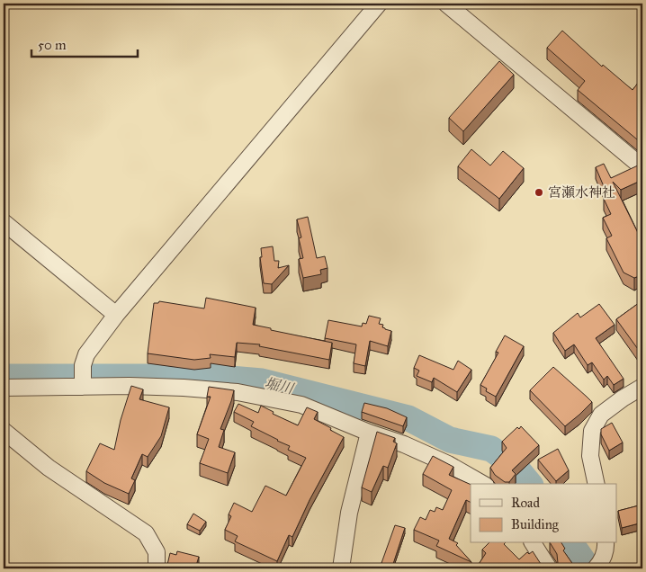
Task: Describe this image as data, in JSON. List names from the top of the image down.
{
  "water": ["堀川"],
  "places": ["宮瀬水神社"],
  "legend": ["Road", "Building"],
  "scale_bar": "50 m"
}
